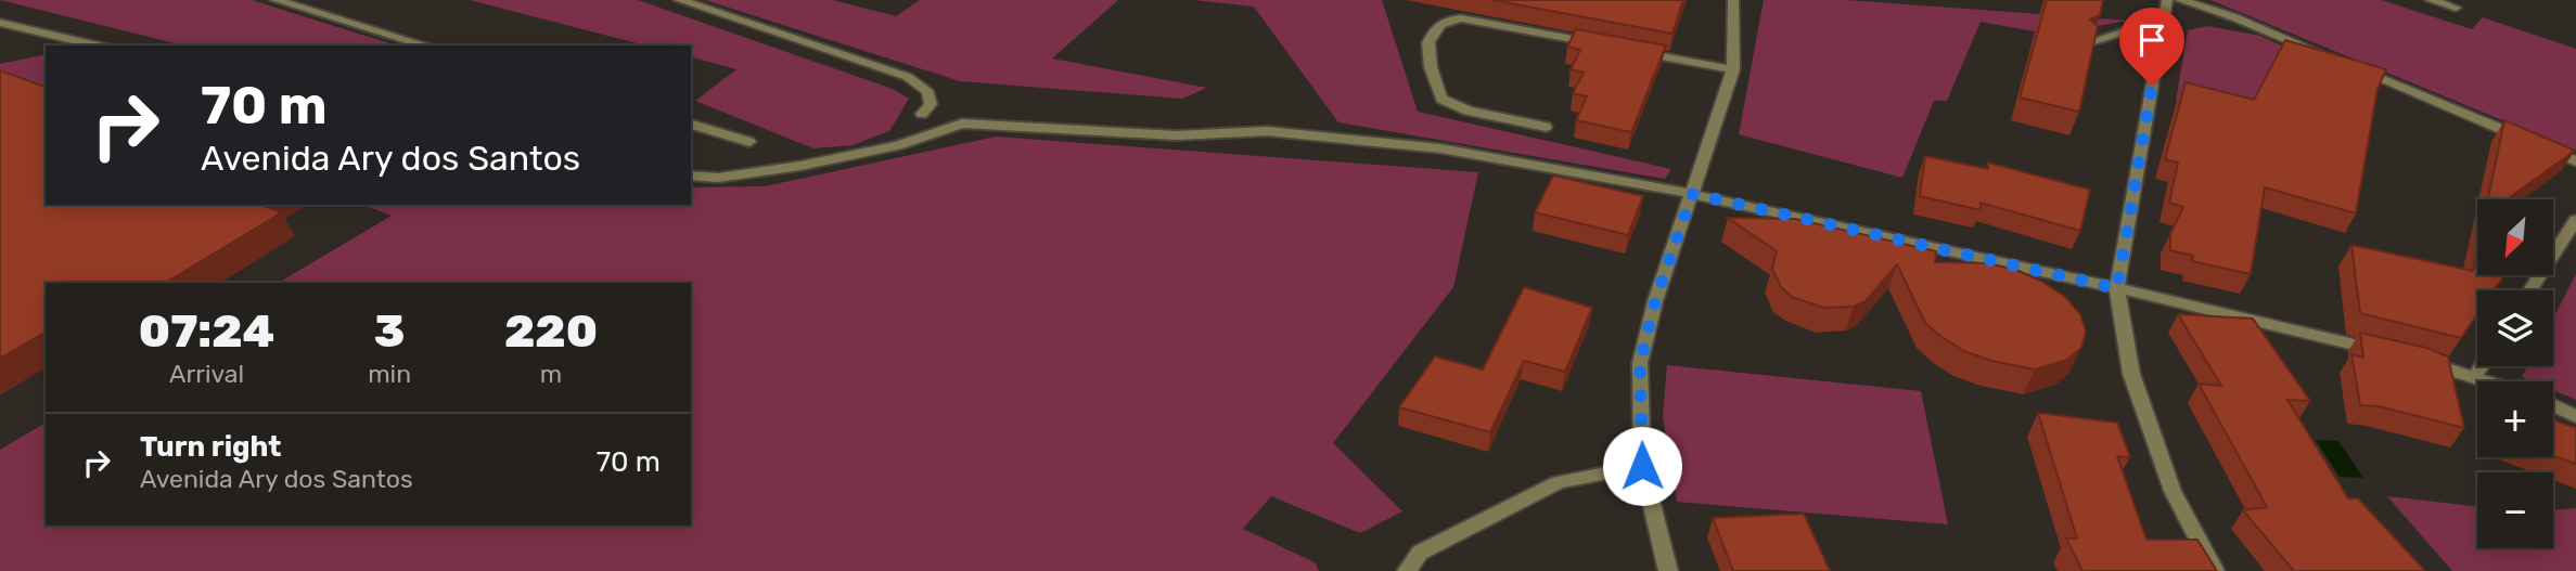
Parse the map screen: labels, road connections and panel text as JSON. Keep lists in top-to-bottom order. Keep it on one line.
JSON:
{"north":"bottom left","page":{"turn":["70 m","Avenida Ary dos Santos"],"map_buttons":["+","−"],"eta":["07:24","Arrival","3","min","220","m"],"list":[{"name":"Turn right","note":"Avenida Ary dos Santos","value":"70 m"}]}}
